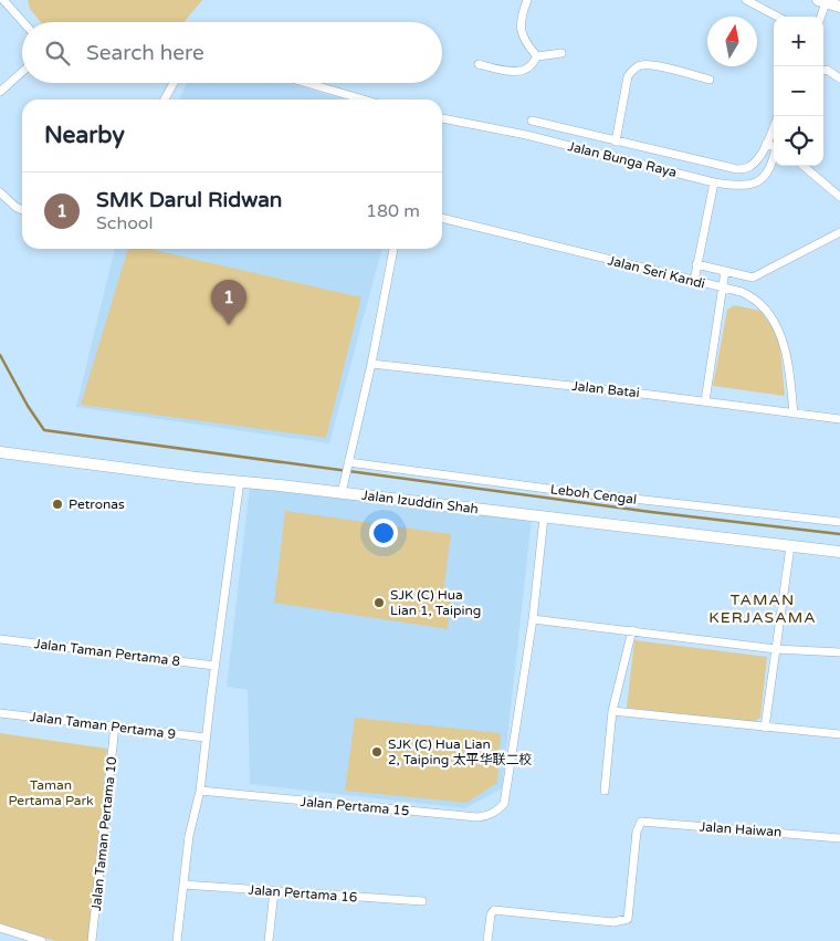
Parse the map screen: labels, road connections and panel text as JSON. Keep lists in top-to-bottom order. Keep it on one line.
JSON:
{"streets":{"main road":["Jalan Izuddin Shah"],"street":["Jalan Bunga Raya","Jalan Seri Kandi","Jalan Batai","Leboh Cengal","Jalan Taman Pertama 8","Jalan Taman Pertama 9","Jalan Pertama 15","Jalan Haiwan","Jalan Taman Pertama 10","Jalan Pertama 16"]},"crossings":[["Jalan Seri Kandi","Jalan Batai"],["Jalan Taman Pertama 9","Jalan Taman Pertama 10"]],"districts":["TAMAN KERJASAMA"],"parks":["Taman Pertama Park"],"places":["Petronas","SJK (C) Hua Lian 1, Taiping","SJK (C) Hua Lian 2, Taiping 太平华联二校"],"north":"top","page":{"map_buttons":["+","−"],"search":"Search here","heading":"Nearby","list":[{"mark":"1","name":"SMK Darul Ridwan","note":"School","value":"180 m"}],"pins":"1"}}
